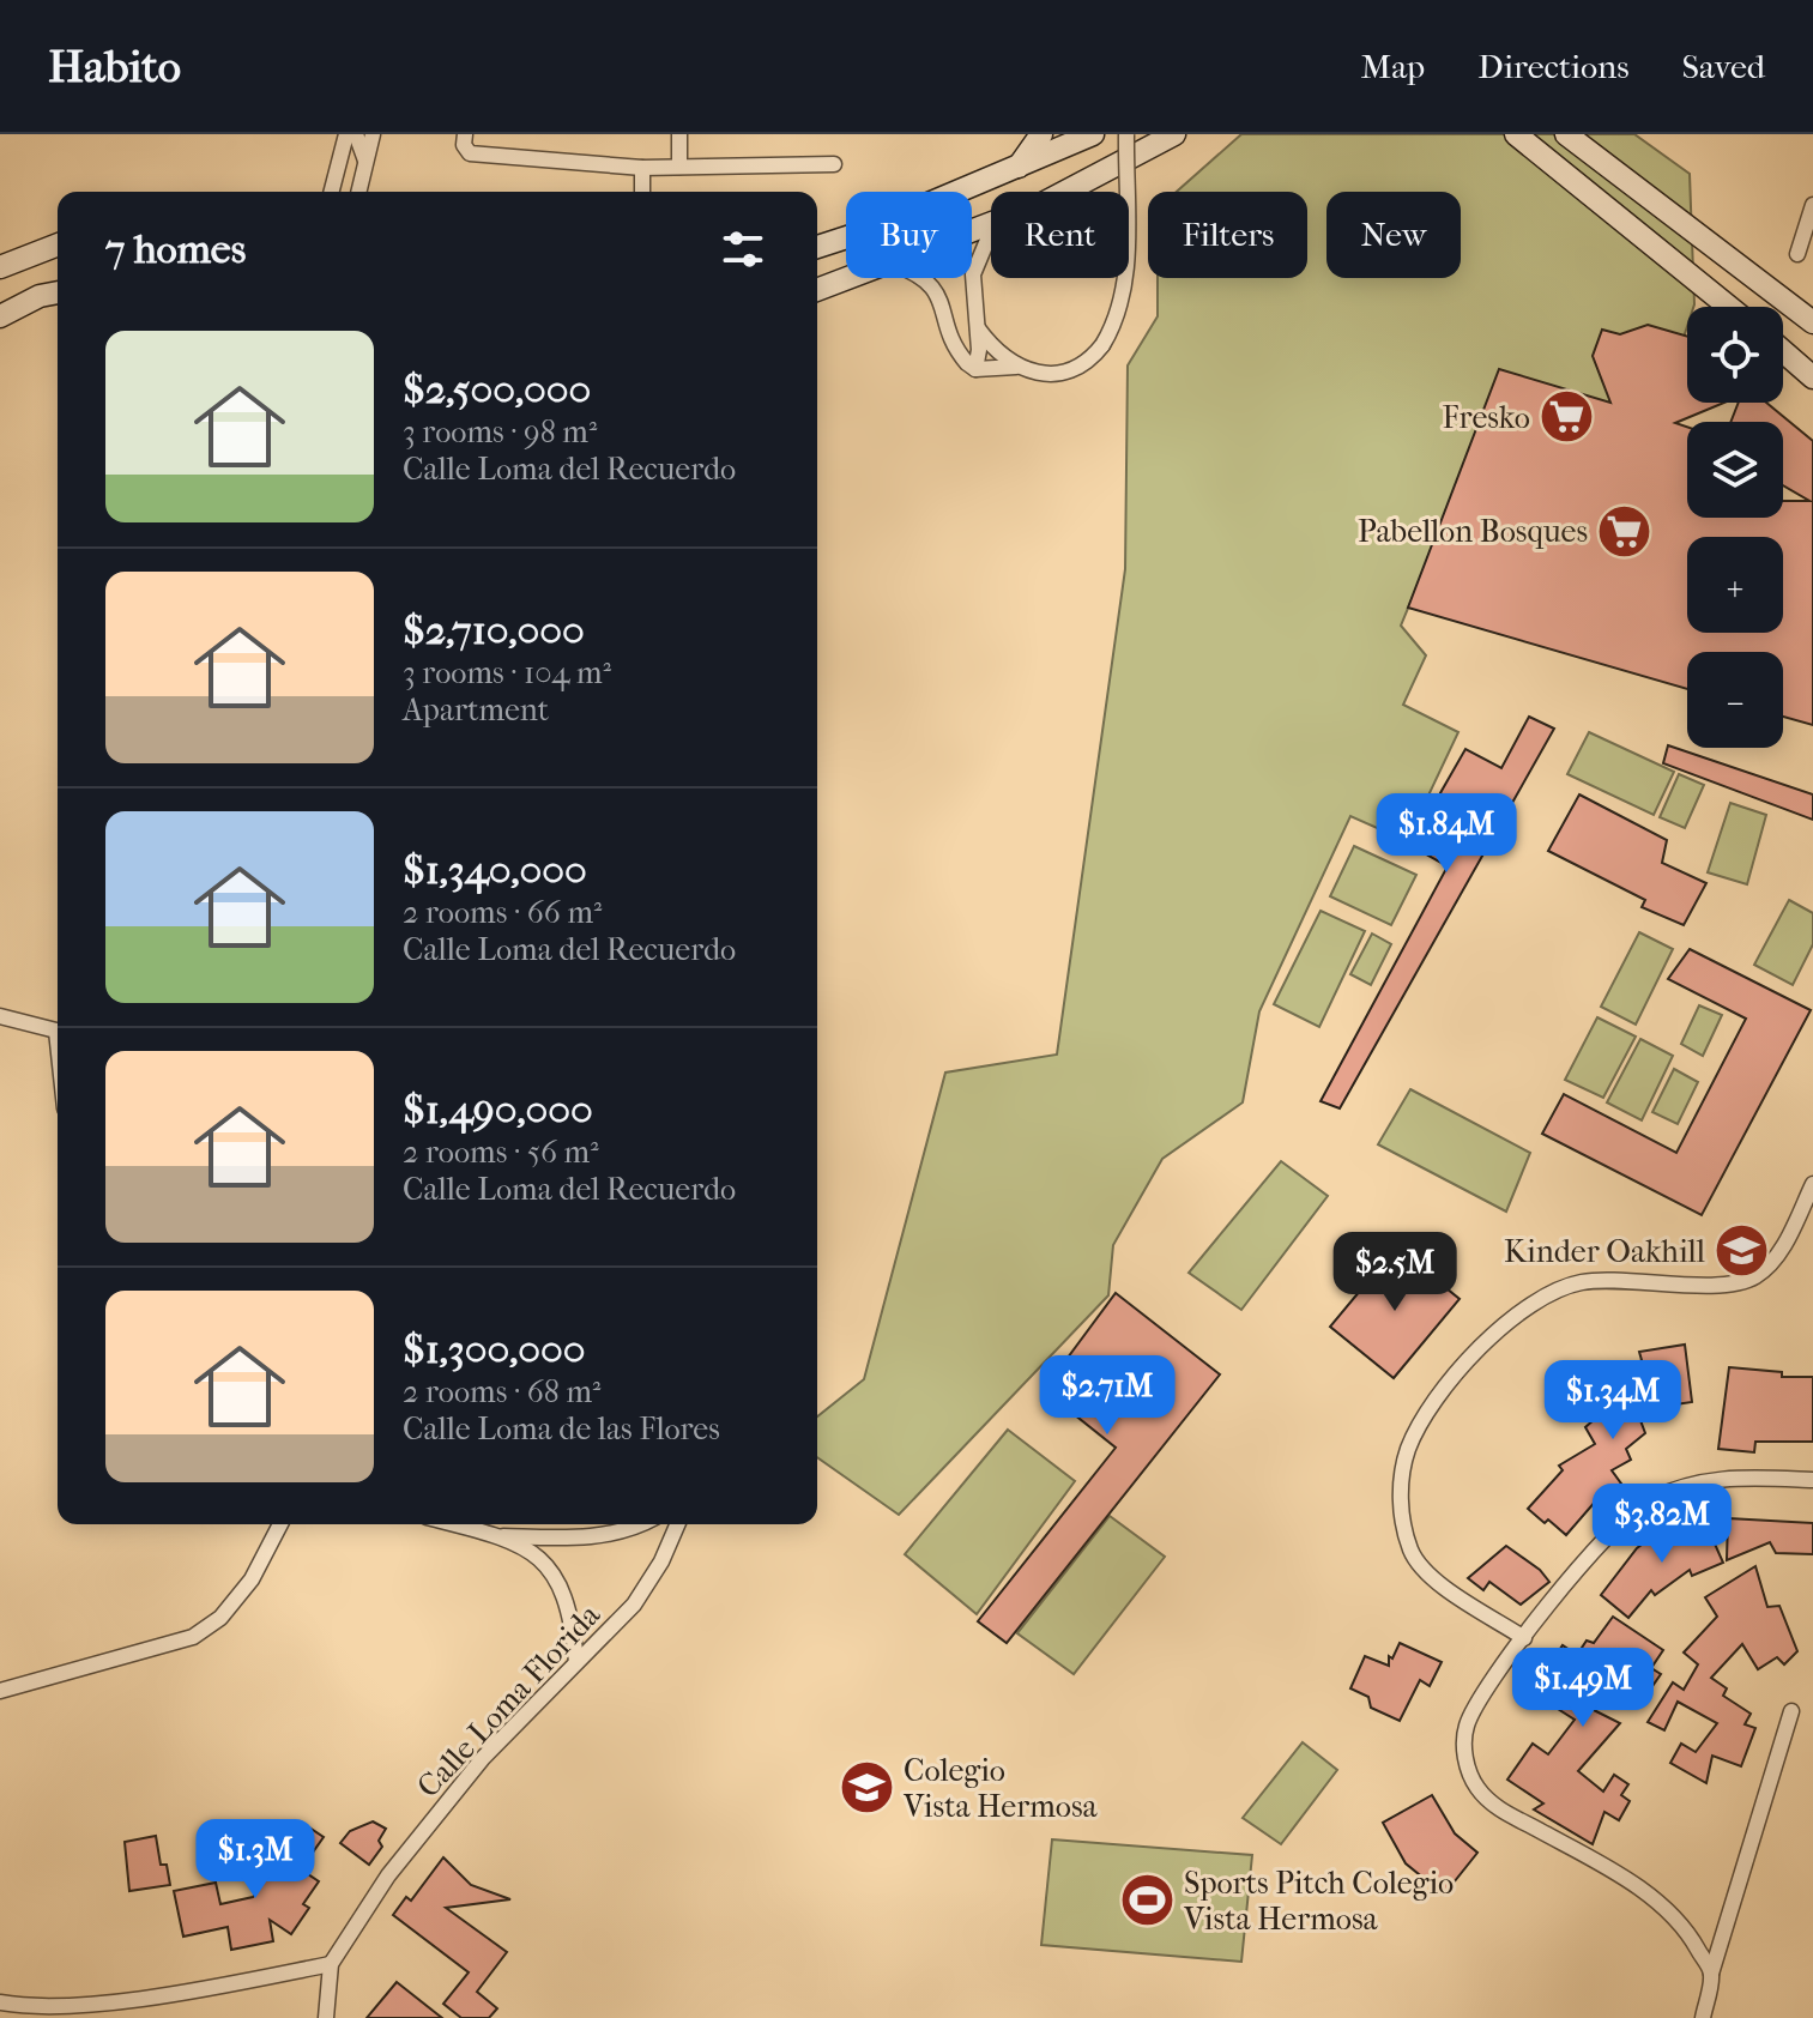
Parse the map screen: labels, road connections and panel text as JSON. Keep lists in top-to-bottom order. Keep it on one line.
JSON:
{"streets":{"street":["Calle Loma Florida"]},"places":{"supermarket":["Fresko","Pabellon Bosques"],"school or university":["Kinder Oakhill","Colegio Vista Hermosa"],"sports":["Sports Pitch Colegio Vista Hermosa"]},"page":{"header":"Habito","nav":["Map","Directions","Saved"],"chip":["Buy","Rent","Filters","New"],"heading":"7 homes","map_buttons":["+","−"],"list":[{"name":"$2,500,000","note":"3 rooms · 98 m² · Calle Loma del Recuerdo"},{"name":"$2,710,000","note":"3 rooms · 104 m² · Apartment"},{"name":"$1,340,000","note":"2 rooms · 66 m² · Calle Loma del Recuerdo"},{"name":"$1,490,000","note":"2 rooms · 56 m² · Calle Loma del Recuerdo"},{"name":"$1,300,000","note":"2 rooms · 68 m² · Calle Loma de las Flores"}],"price":["$1.84M","$2.5M","$2.71M","$1.34M","$3.82M","$1.49M","$1.3M"]}}
